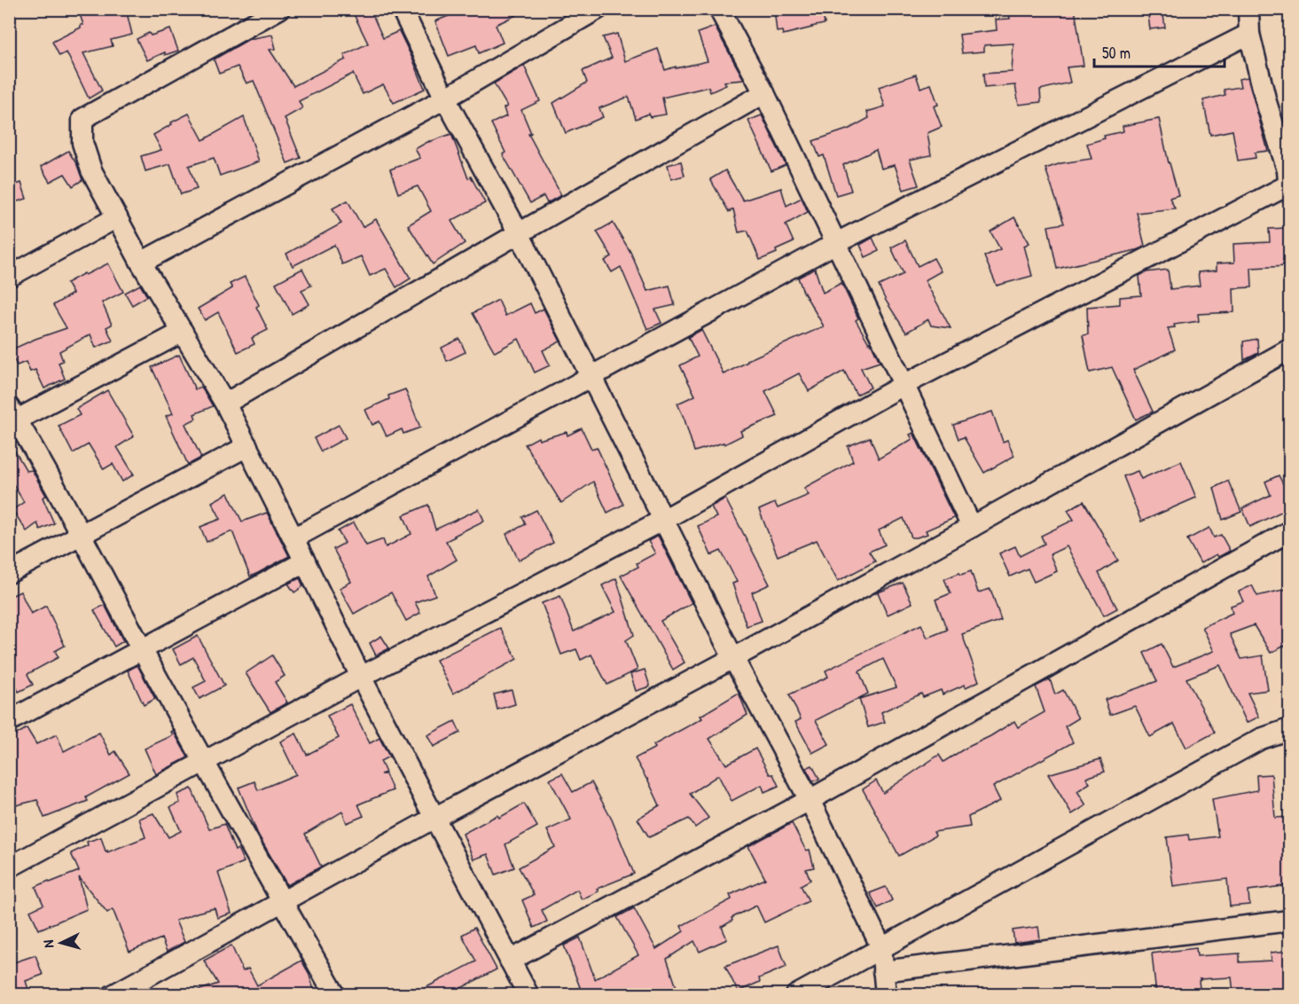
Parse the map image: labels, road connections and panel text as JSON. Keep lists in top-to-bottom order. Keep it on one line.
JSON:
{"scale_bar":"50 m","north":"left"}
